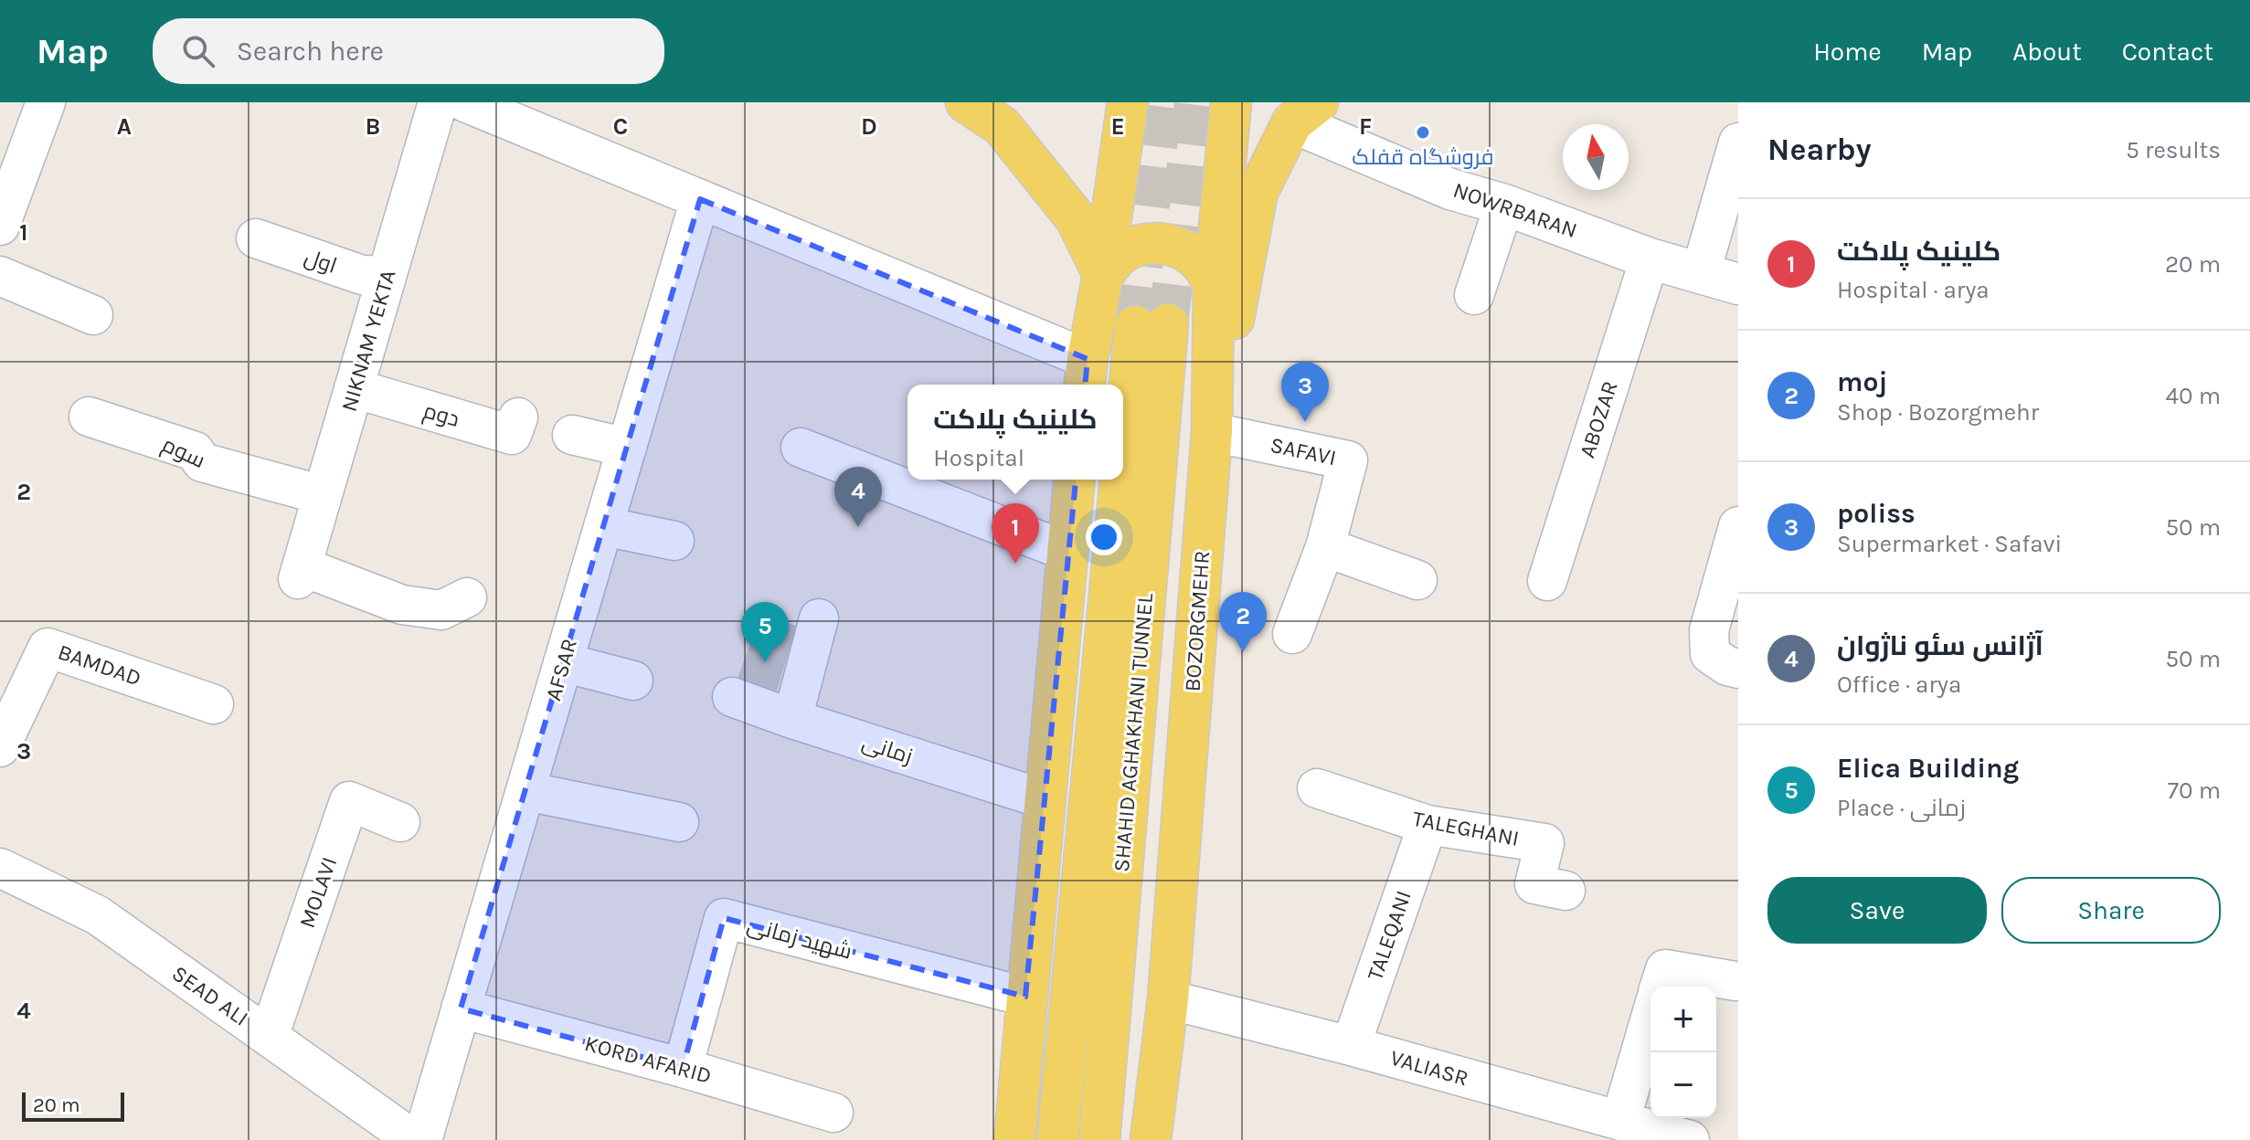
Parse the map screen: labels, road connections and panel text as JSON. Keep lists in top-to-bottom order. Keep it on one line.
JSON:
{"streets":{"main road":["BOZORGMEHR","SHAHID AGHAKHANI TUNNEL"],"street":["NOWRBARAN","اول","NIKNAM YEKTA","دوم","ABOZAR","SAFAVI","سوم","BAMDAD","AFSAR","زمانی","TALEGHANI","MOLAVI","TALEQANI","شهید زمانی","SEAD ALI","KORD AFARID","VALIASR"]},"crossings":[["NOWRBARAN","ABOZAR"],["اول","NIKNAM YEKTA"],["NIKNAM YEKTA","دوم"],["NIKNAM YEKTA","سوم"],["SAFAVI","BOZORGMEHR"],["BOZORGMEHR","VALIASR"],["AFSAR","SEAD ALI"],["AFSAR","KORD AFARID"],["TALEGHANI","TALEQANI"],["MOLAVI","SEAD ALI"],["TALEQANI","VALIASR"],["شهید زمانی","KORD AFARID"]],"places":["فروشگاه قفلک"],"scale_bar":"20 m","north":"top","page":{"header":"Map","search":"Search here","nav":["Home","Map","About","Contact"],"heading":["Nearby","5 results"],"list":[{"mark":"1","name":"کلینیک پلاکت","note":"Hospital · arya","value":"20 m"},{"mark":"2","name":"moj","note":"Shop · Bozorgmehr","value":"40 m"},{"mark":"3","name":"poliss","note":"Supermarket · Safavi","value":"50 m"},{"mark":"4","name":"آژانس سئو ناژوان","note":"Office · arya","value":"50 m"},{"mark":"5","name":"Elica Building","note":"Place · زمانی","value":"70 m"}],"pins":["3","4","1","2","5"],"popup":["کلینیک پلاکت","Hospital"],"buttons":["Save","Share"],"map_buttons":["+","−"],"scale":"20 m"},"grid":{"columns":["A","B","C","D","E","F"],"rows":["1","2","3","4"]}}
